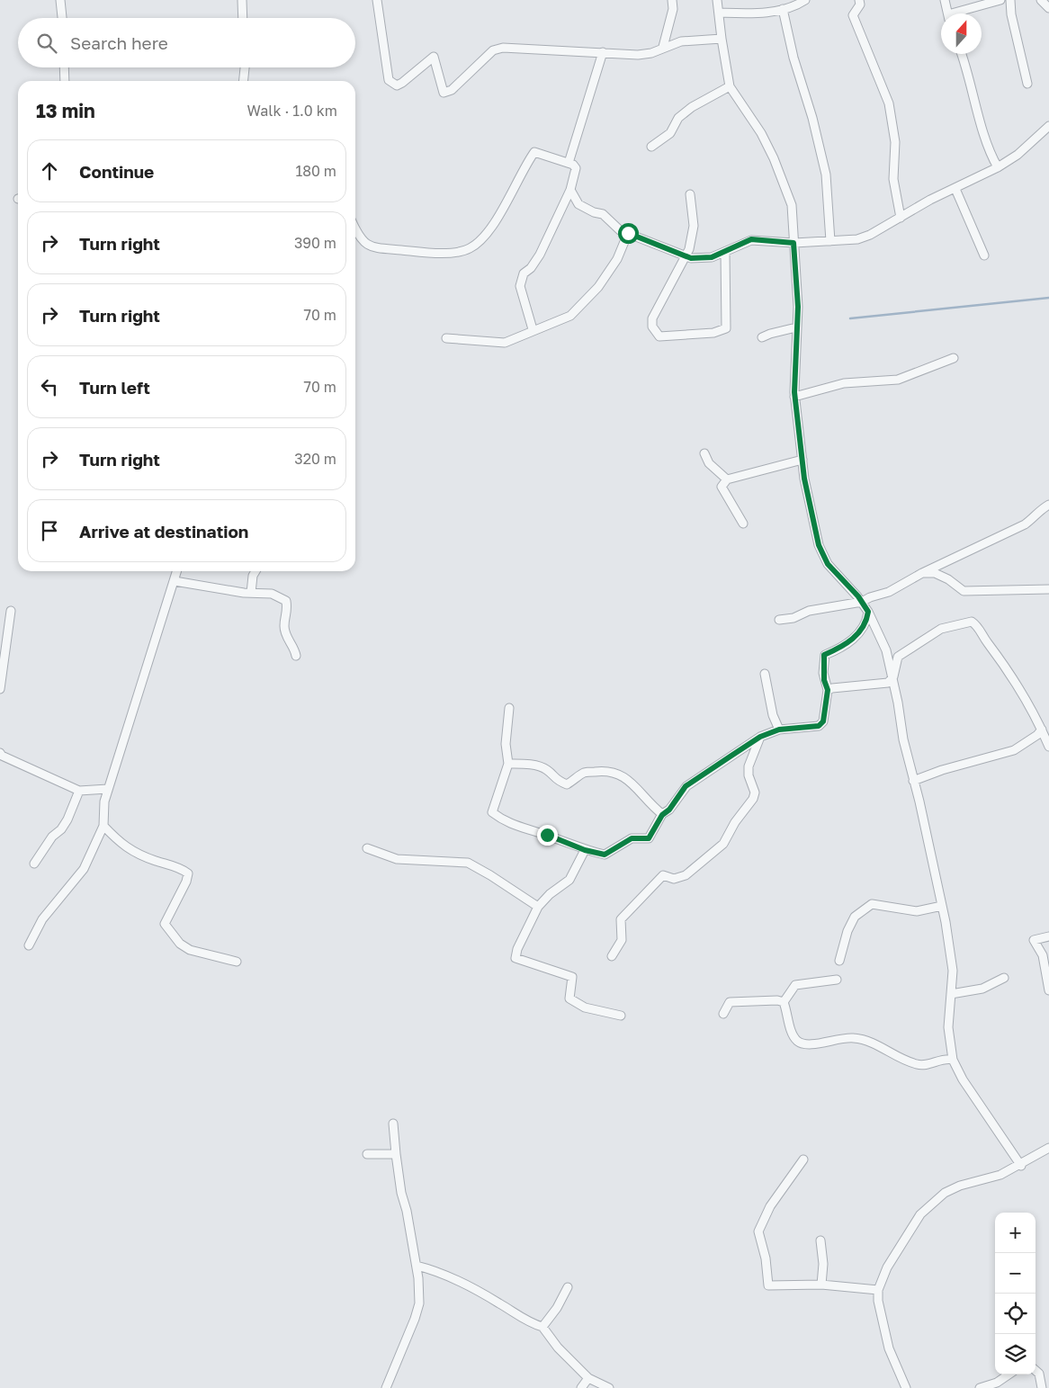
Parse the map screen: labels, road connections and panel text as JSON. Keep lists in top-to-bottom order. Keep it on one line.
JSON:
{"north":"top","page":{"search":"Search here","heading":["13 min","Walk · 1.0 km"],"list":[["Continue","180 m"],["Turn right","390 m"],["Turn right","70 m"],["Turn left","70 m"],["Turn right","320 m"],"Arrive at destination"],"map_buttons":["+","−"]}}
